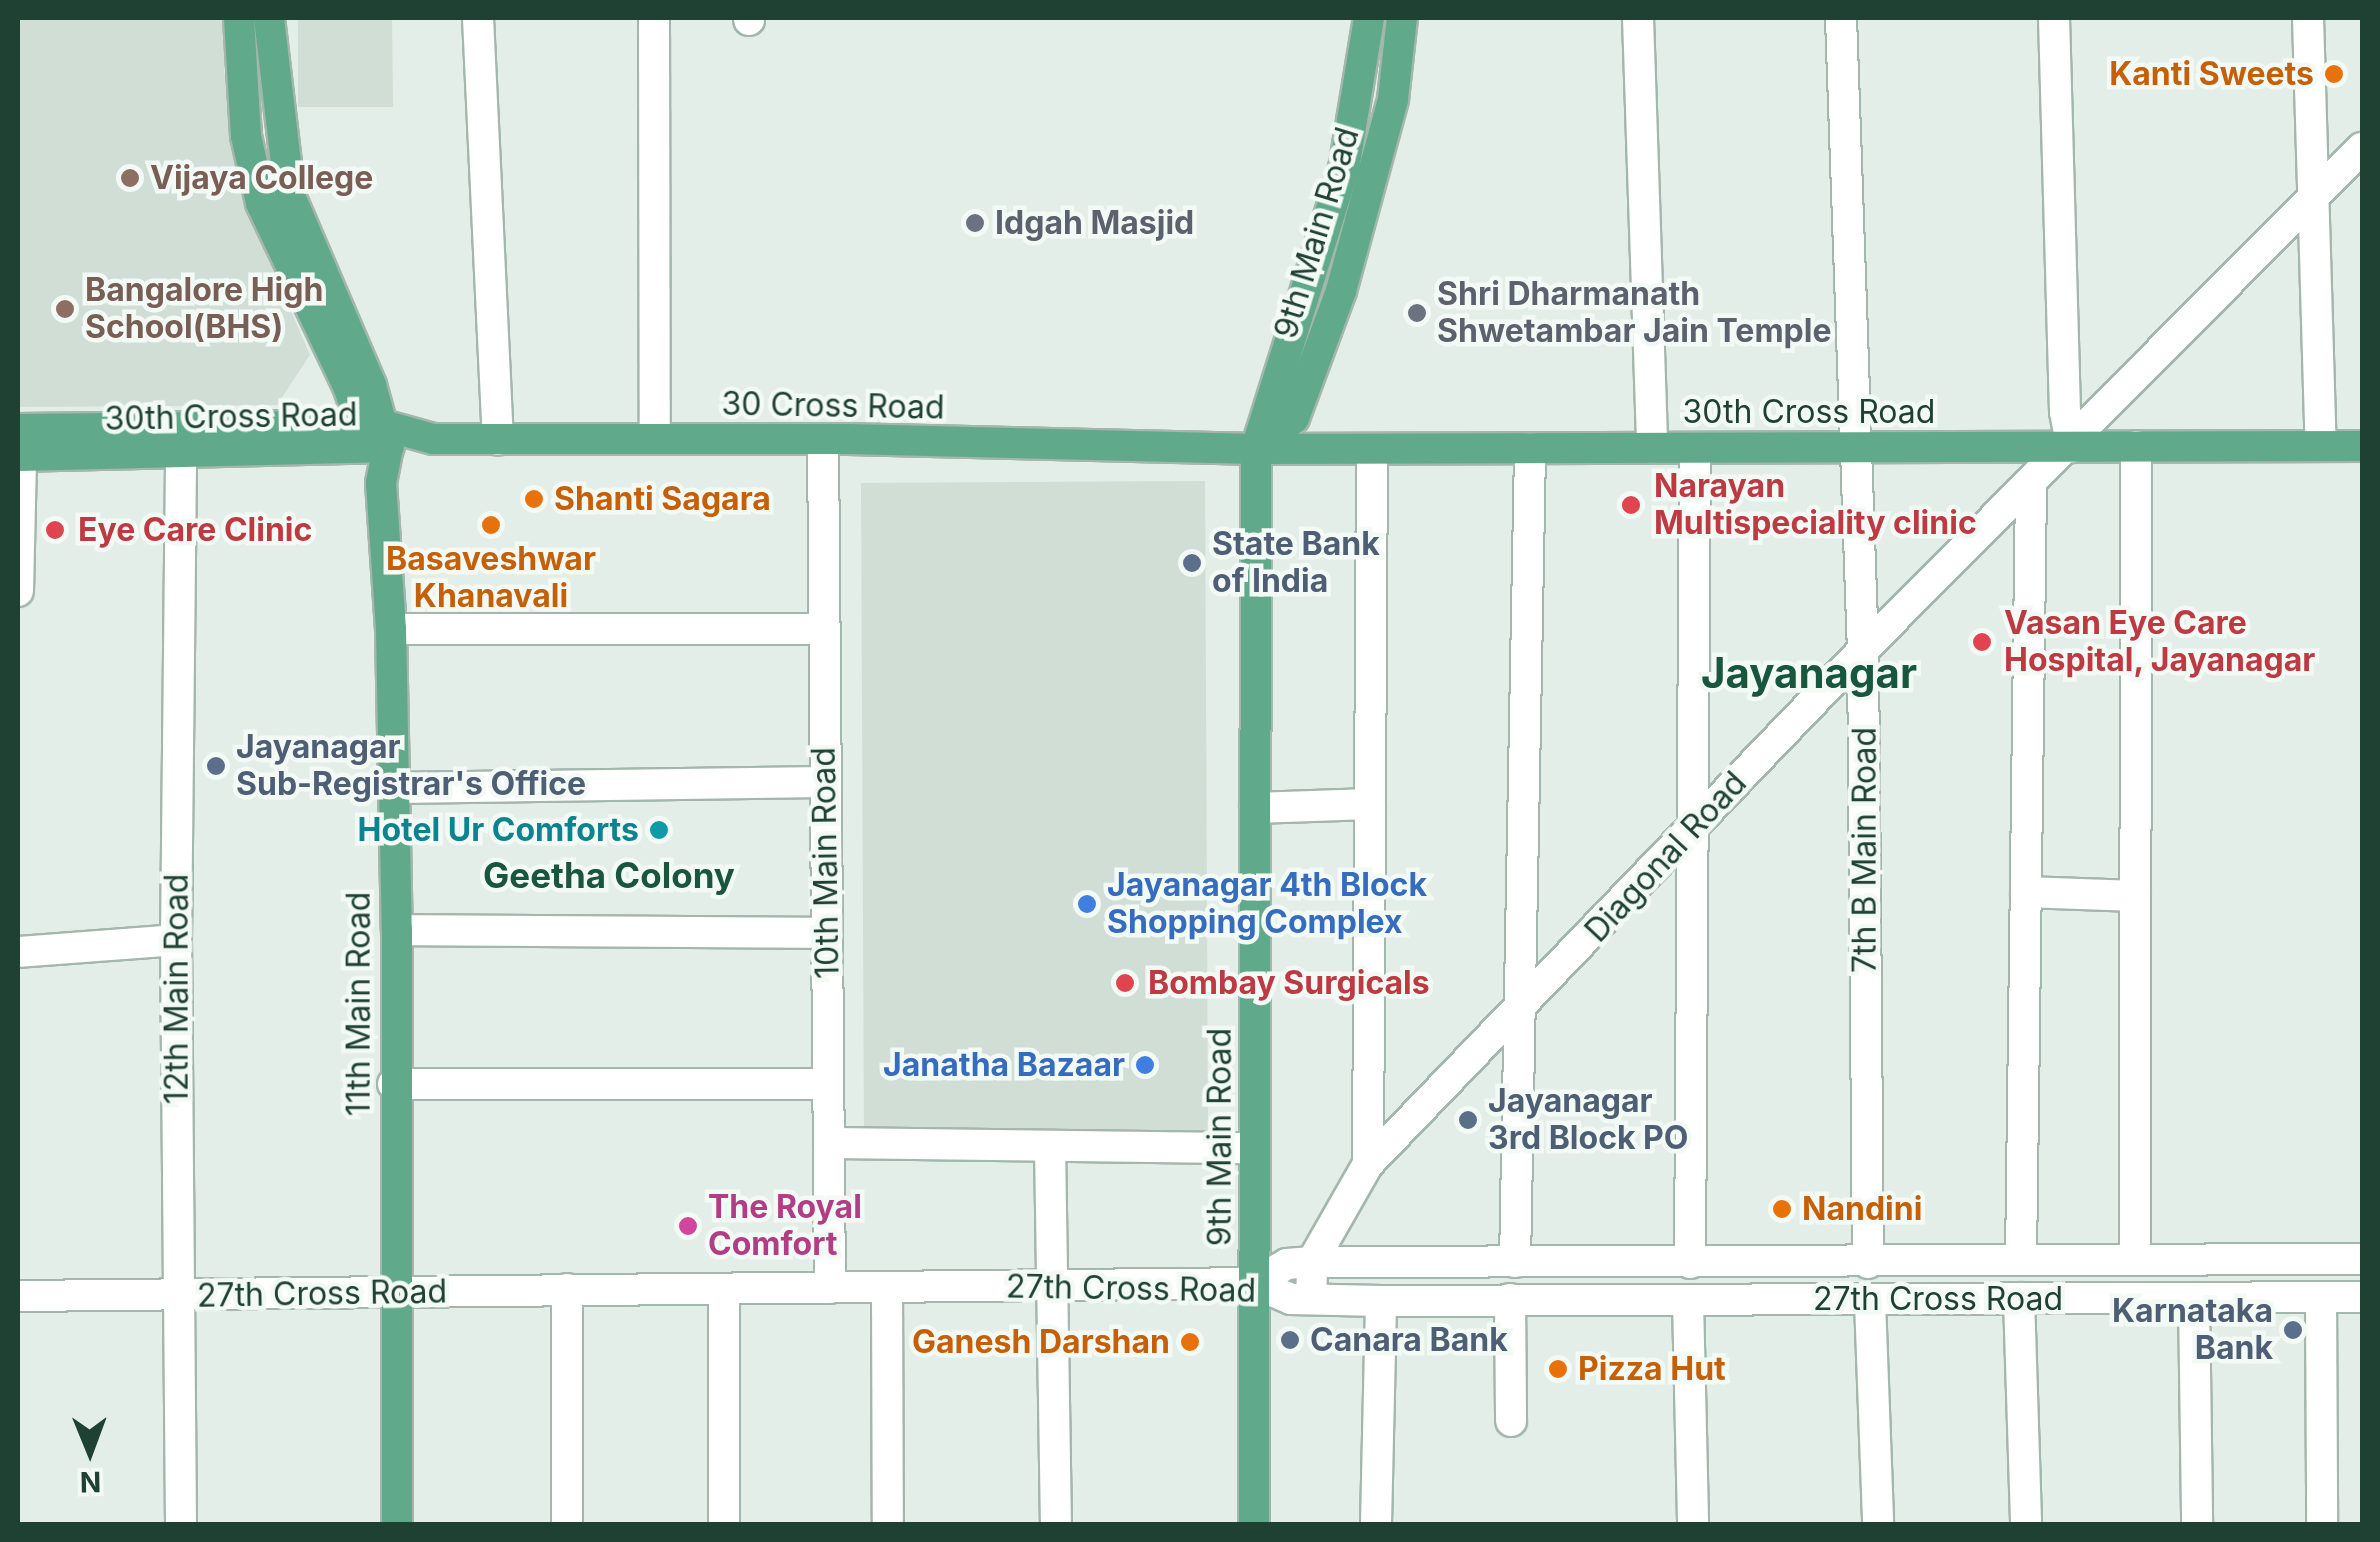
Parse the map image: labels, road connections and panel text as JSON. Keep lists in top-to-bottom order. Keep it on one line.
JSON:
{"streets":{"main road":["9th Main Road","30 Cross Road","30th Cross Road","11th Main Road"],"street":["7th B Main Road","Diagonal Road","10th Main Road","12th Main Road","27th Cross Road"]},"crossings":[["9th Main Road","30 Cross Road"],["9th Main Road","30th Cross Road"],["9th Main Road","27th Cross Road"],["30 Cross Road","30th Cross Road"],["30 Cross Road","10th Main Road"],["30 Cross Road","11th Main Road"],["30th Cross Road","7th B Main Road"],["30th Cross Road","Diagonal Road"],["30th Cross Road","12th Main Road"],["30th Cross Road","11th Main Road"],["7th B Main Road","Diagonal Road"],["7th B Main Road","27th Cross Road"],["Diagonal Road","27th Cross Road"],["10th Main Road","27th Cross Road"],["12th Main Road","27th Cross Road"],["11th Main Road","27th Cross Road"]],"districts":["Jayanagar","Geetha Colony"],"places":["Kanti Sweets","Vijaya College","Idgah Masjid","Bangalore High School(BHS)","Shri Dharmanath Shwetambar Jain Temple","Shanti Sagara","Narayan Multispeciality clinic","Basaveshwar Khanavali","Eye Care Clinic","State Bank of India","Vasan Eye Care Hospital, Jayanagar","Jayanagar Sub-Registrar's Office","Hotel Ur Comforts","Jayanagar 4th Block Shopping Complex","Bombay Surgicals","Janatha Bazaar","Jayanagar 3rd Block PO","Nandini","The Royal Comfort","Karnataka Bank","Canara Bank","Ganesh Darshan","Pizza Hut"],"north":"bottom"}
